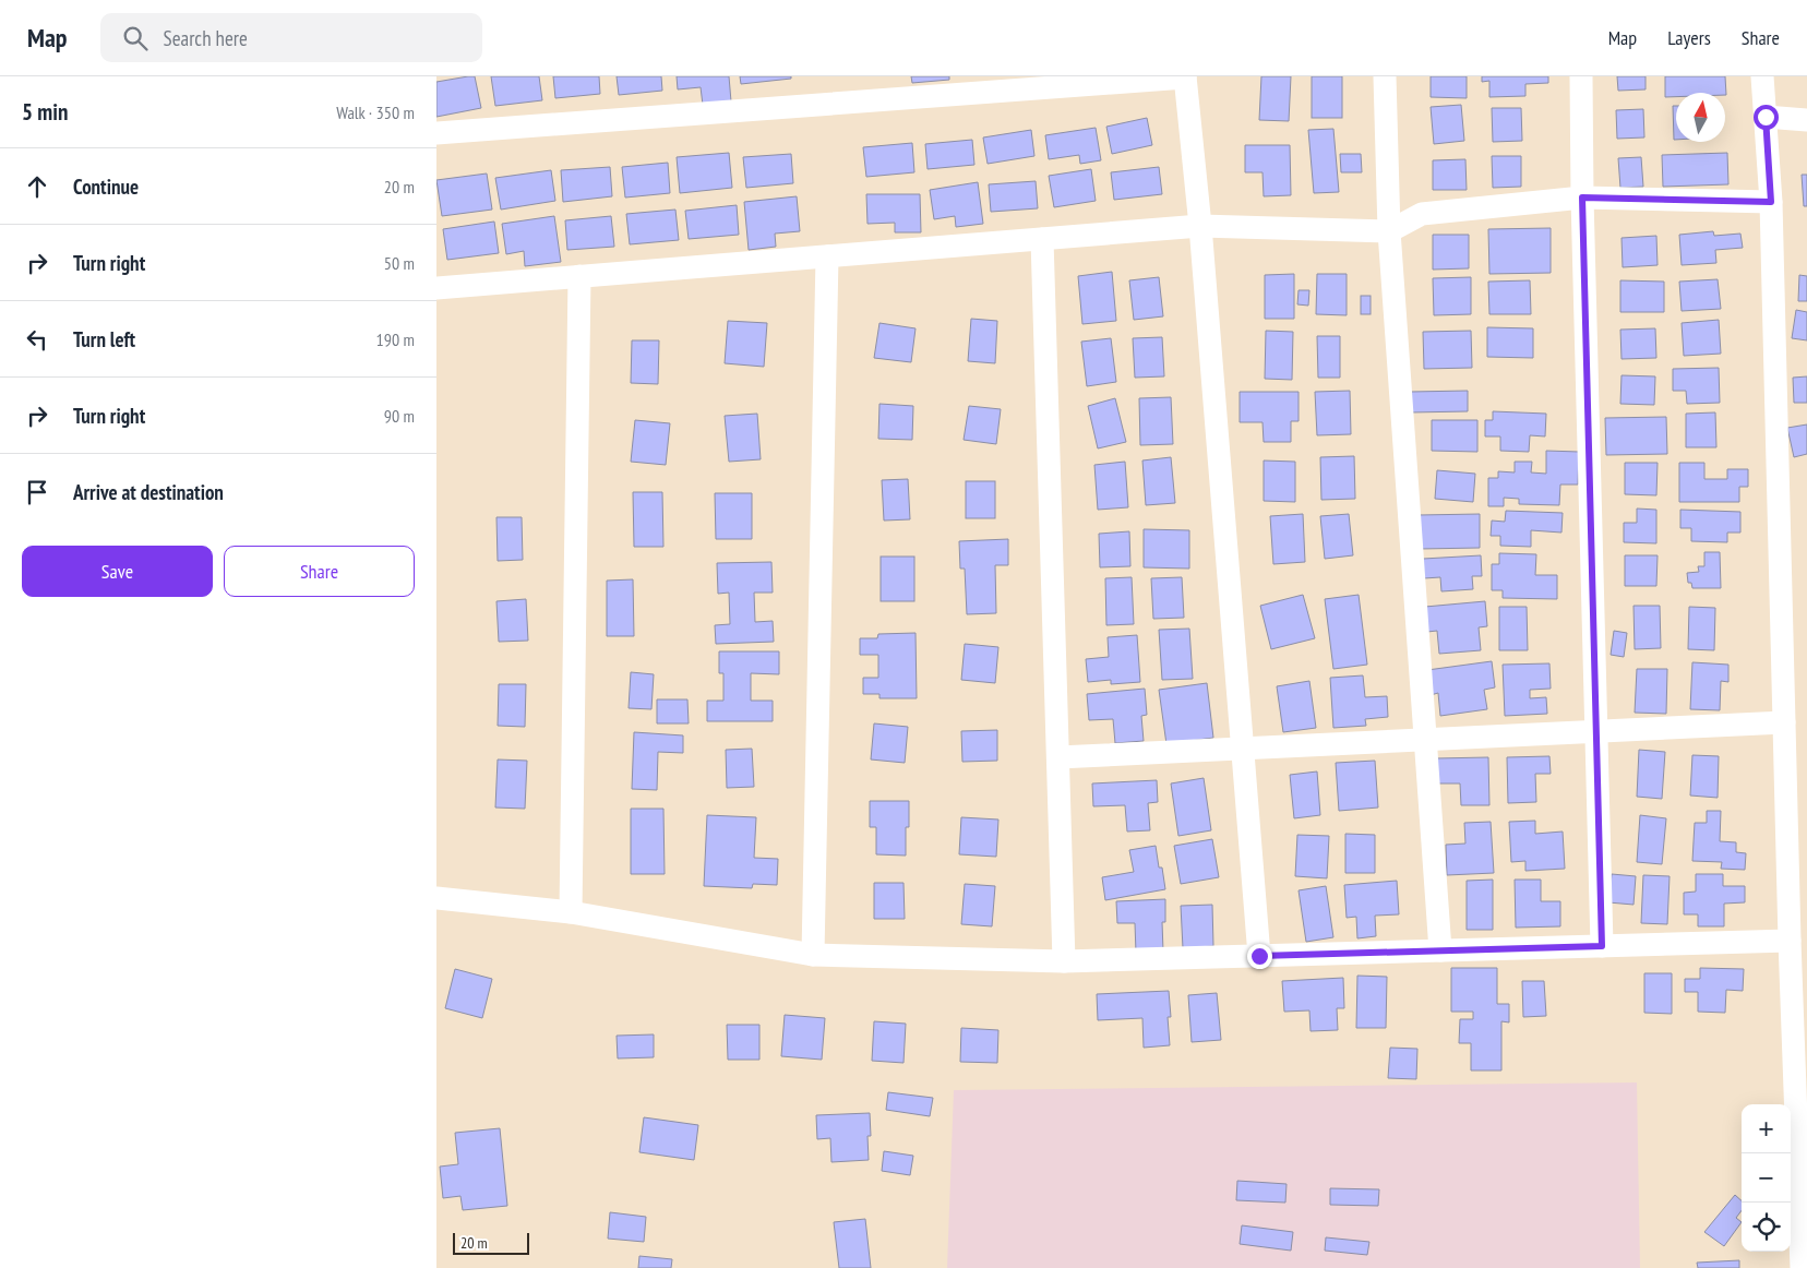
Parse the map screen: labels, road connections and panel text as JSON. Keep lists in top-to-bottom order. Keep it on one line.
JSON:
{"scale_bar":"20 m","north":"top","page":{"header":"Map","search":"Search here","nav":["Map","Layers","Share"],"heading":["5 min","Walk · 350 m"],"list":[["Continue","20 m"],["Turn right","50 m"],["Turn left","190 m"],["Turn right","90 m"],"Arrive at destination"],"buttons":["Save","Share"],"map_buttons":["+","−"],"scale":"20 m"}}
